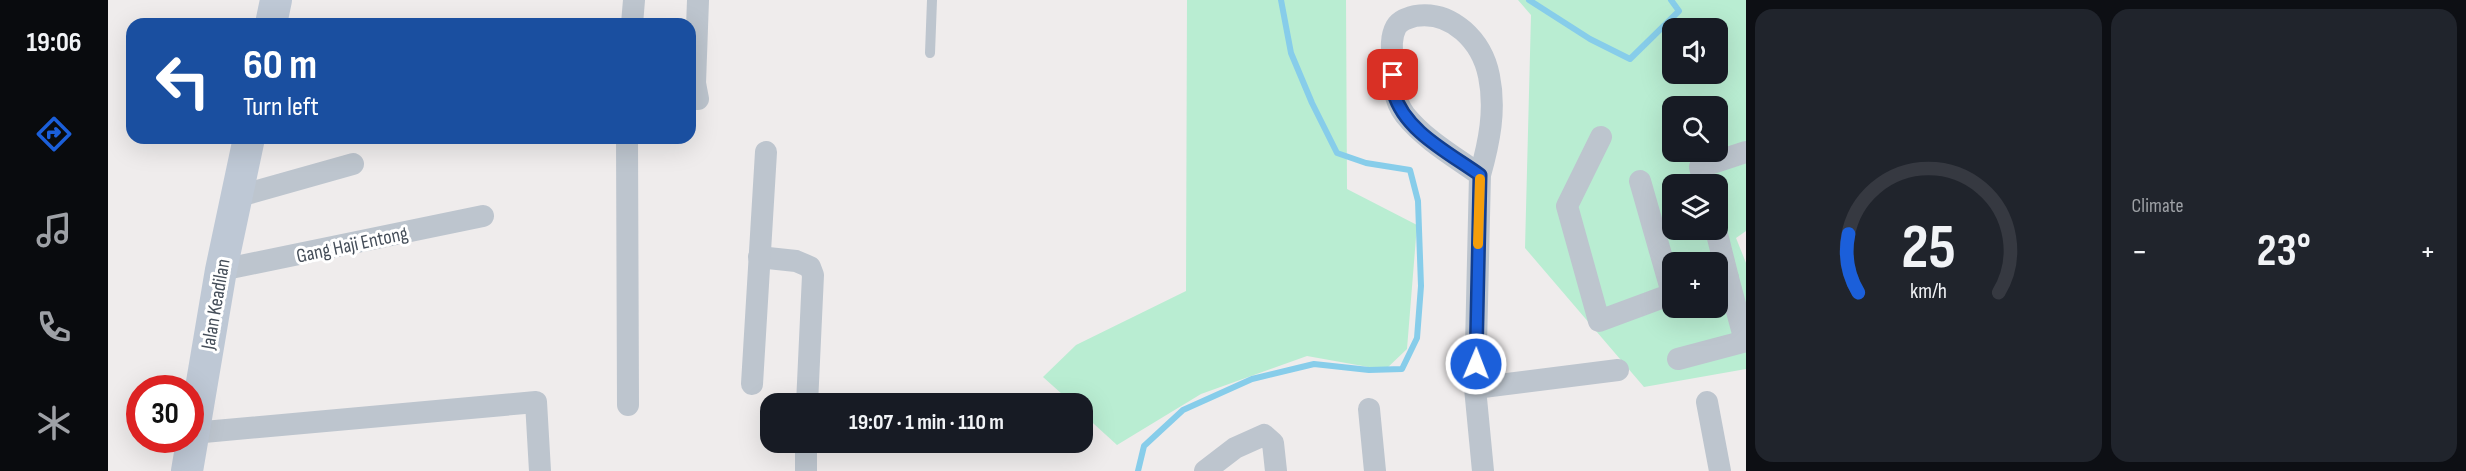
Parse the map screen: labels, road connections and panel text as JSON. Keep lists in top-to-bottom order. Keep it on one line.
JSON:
{"streets":{"main road":["Jalan Keadilan"],"street":["Gang Haji Entong"]},"crossings":[["Gang Haji Entong","Jalan Keadilan"]],"page":{"tabs":"19:06","tile":"Climate","map_buttons":"+","turn":["60 m","Turn left"],"heat":["−","23°","+"],"limit":"30","trip":"19:07 · 1 min · 110 m","gauge":["25","km/h"]}}
